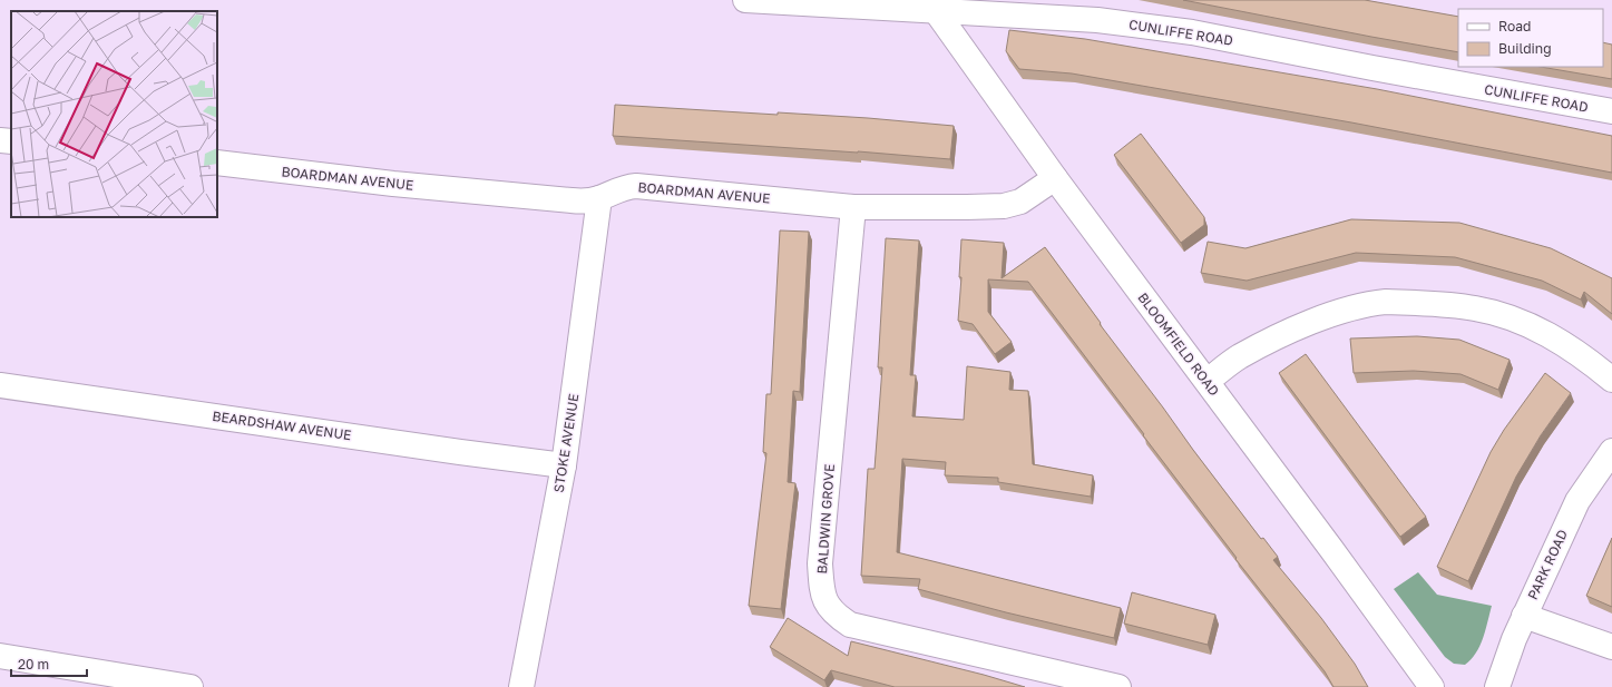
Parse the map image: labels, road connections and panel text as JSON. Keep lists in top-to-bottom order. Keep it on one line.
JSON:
{"streets":{"street":["CUNLIFFE ROAD","BOARDMAN AVENUE","BLOOMFIELD ROAD","BEARDSHAW AVENUE","STOKE AVENUE","BALDWIN GROVE","PARK ROAD"]},"crossings":[["CUNLIFFE ROAD","BLOOMFIELD ROAD"],["BOARDMAN AVENUE","BLOOMFIELD ROAD"],["BOARDMAN AVENUE","STOKE AVENUE"],["BOARDMAN AVENUE","BALDWIN GROVE"],["BEARDSHAW AVENUE","STOKE AVENUE"]],"legend":["Road","Building"],"scale_bar":"20 m"}
